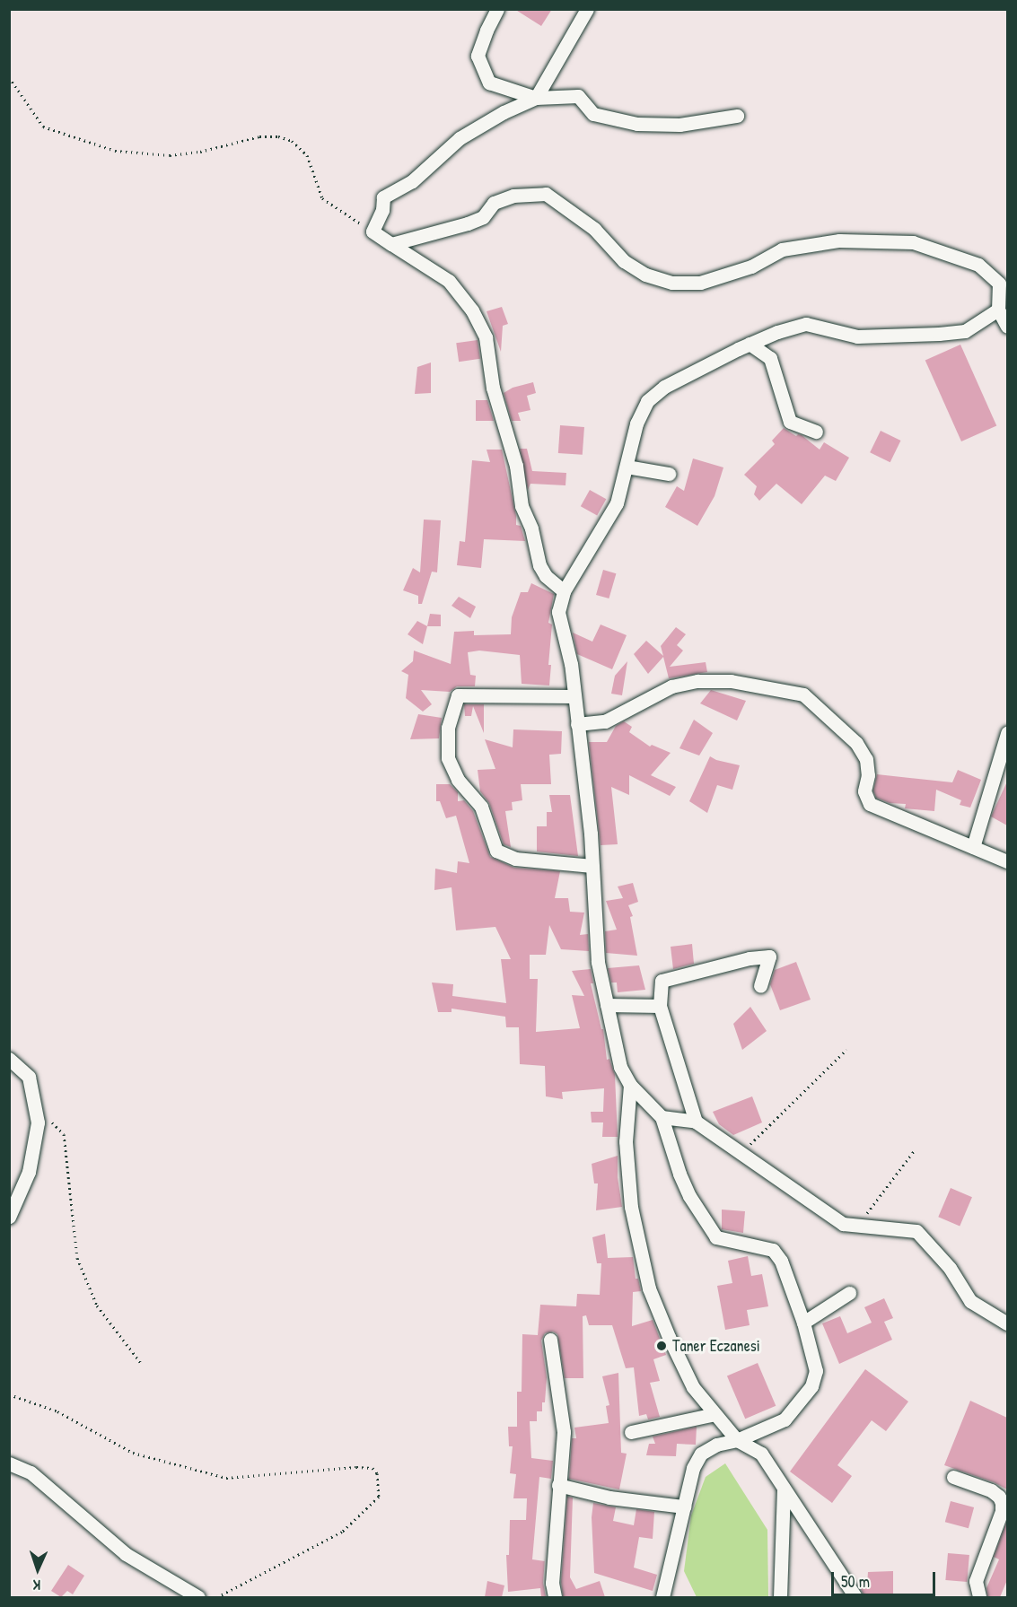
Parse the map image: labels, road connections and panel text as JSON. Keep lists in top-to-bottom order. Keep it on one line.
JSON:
{"places":["Taner Eczanesi"],"scale_bar":"50 m","north":"bottom"}
